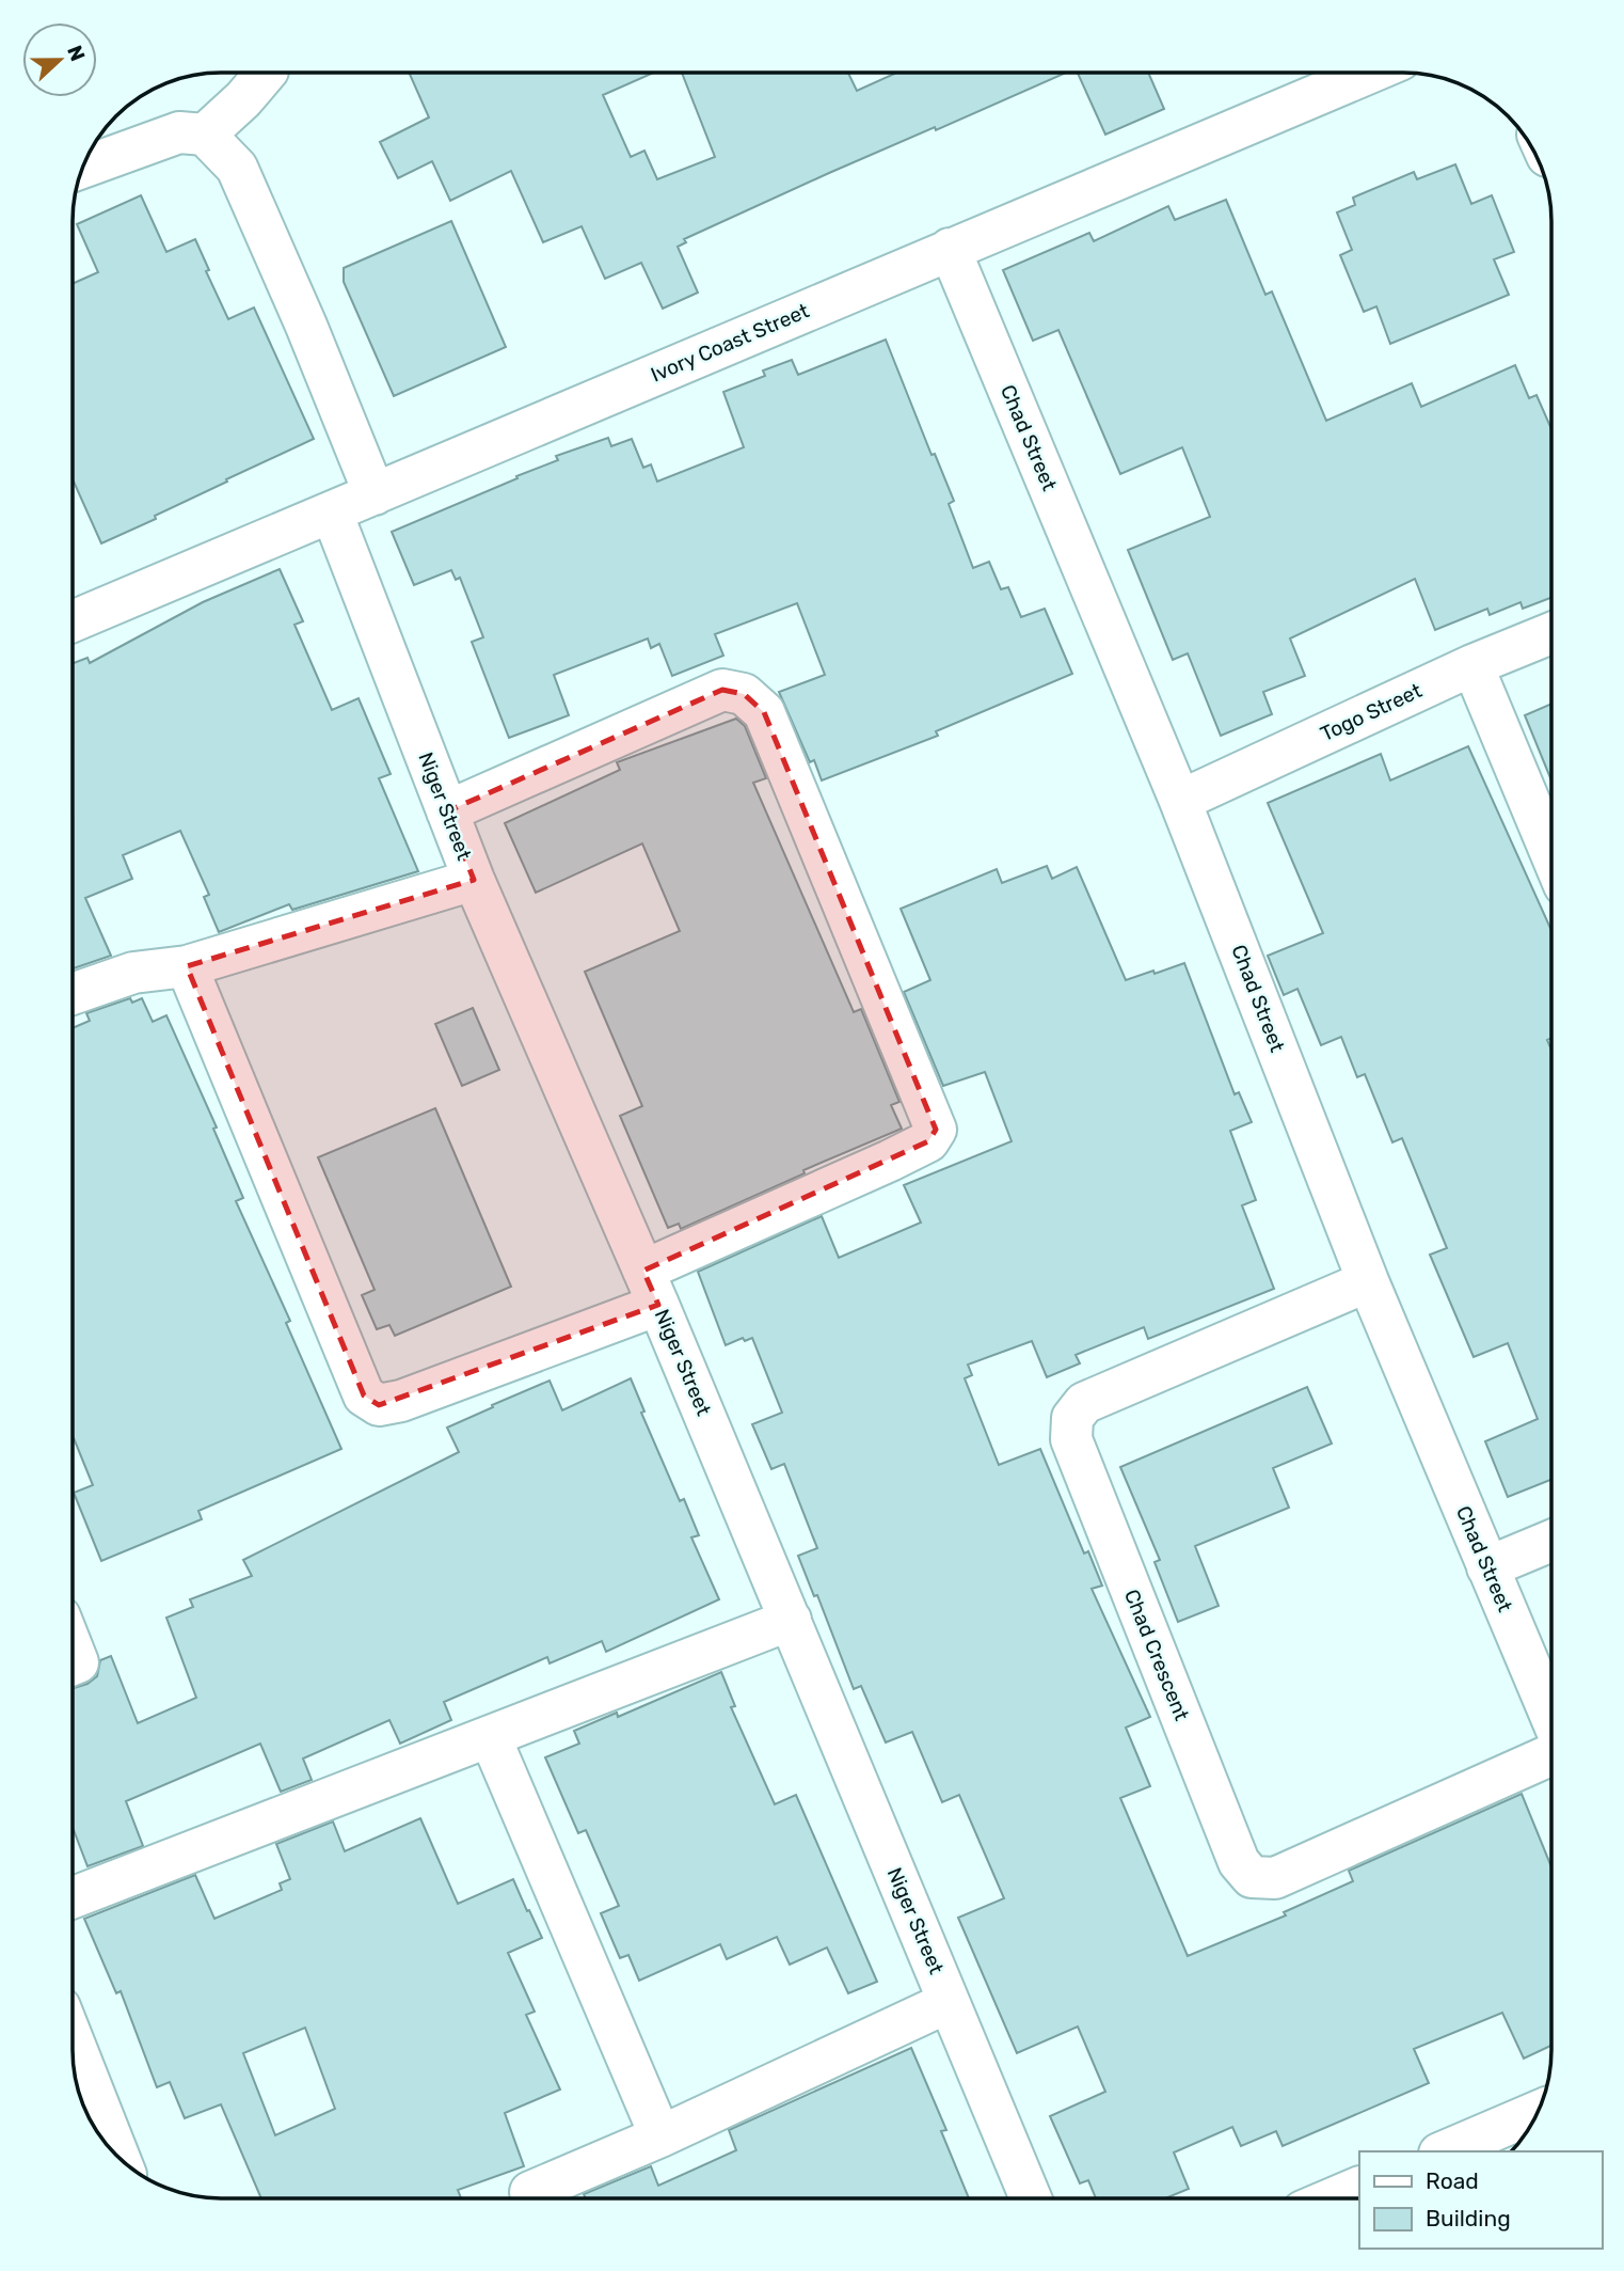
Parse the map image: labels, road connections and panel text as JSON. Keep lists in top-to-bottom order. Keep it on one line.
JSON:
{"streets":{"street":["Ivory Coast Street","Chad Street","Togo Street","Niger Street","Chad Crescent"]},"crossings":[["Ivory Coast Street","Chad Street"],["Ivory Coast Street","Niger Street"],["Chad Street","Togo Street"],["Chad Street","Chad Crescent"]],"legend":["Road","Building"],"north":"right"}
